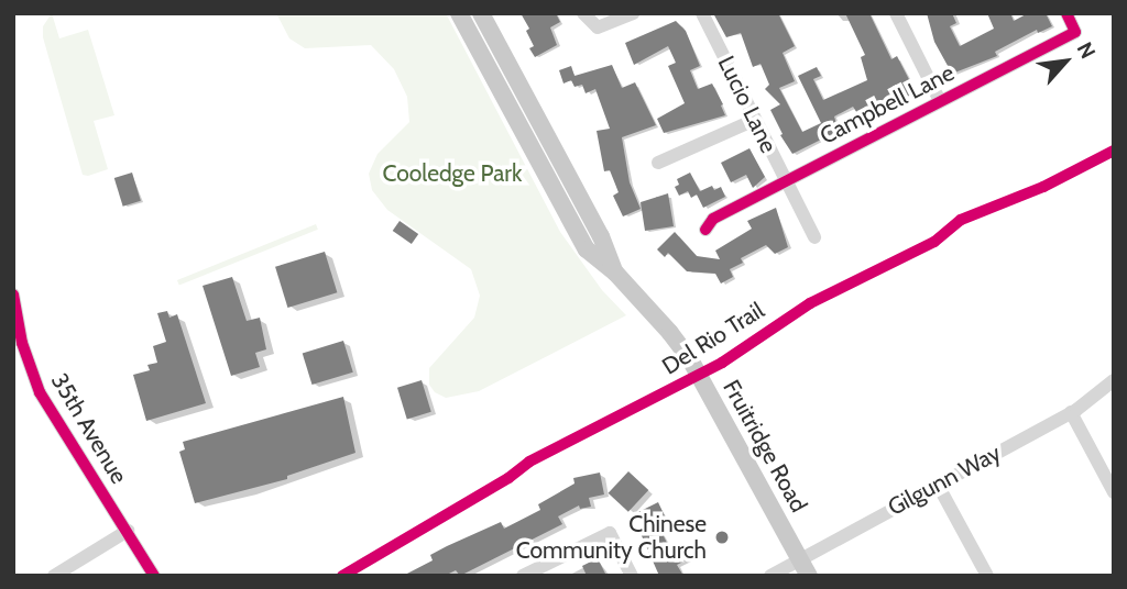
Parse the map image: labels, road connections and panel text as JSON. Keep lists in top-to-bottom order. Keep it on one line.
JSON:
{"streets":{"main road":["Fruitridge Road"],"street":["Lucio Lane","Campbell Lane","35th Avenue","Gilgunn Way"],"cycle path":["Del Rio Trail"]},"crossings":[["Lucio Lane","Campbell Lane"],["Fruitridge Road","Gilgunn Way"]],"parks":["Cooledge Park"],"places":["Chinese Community Church"],"north":"top right"}
